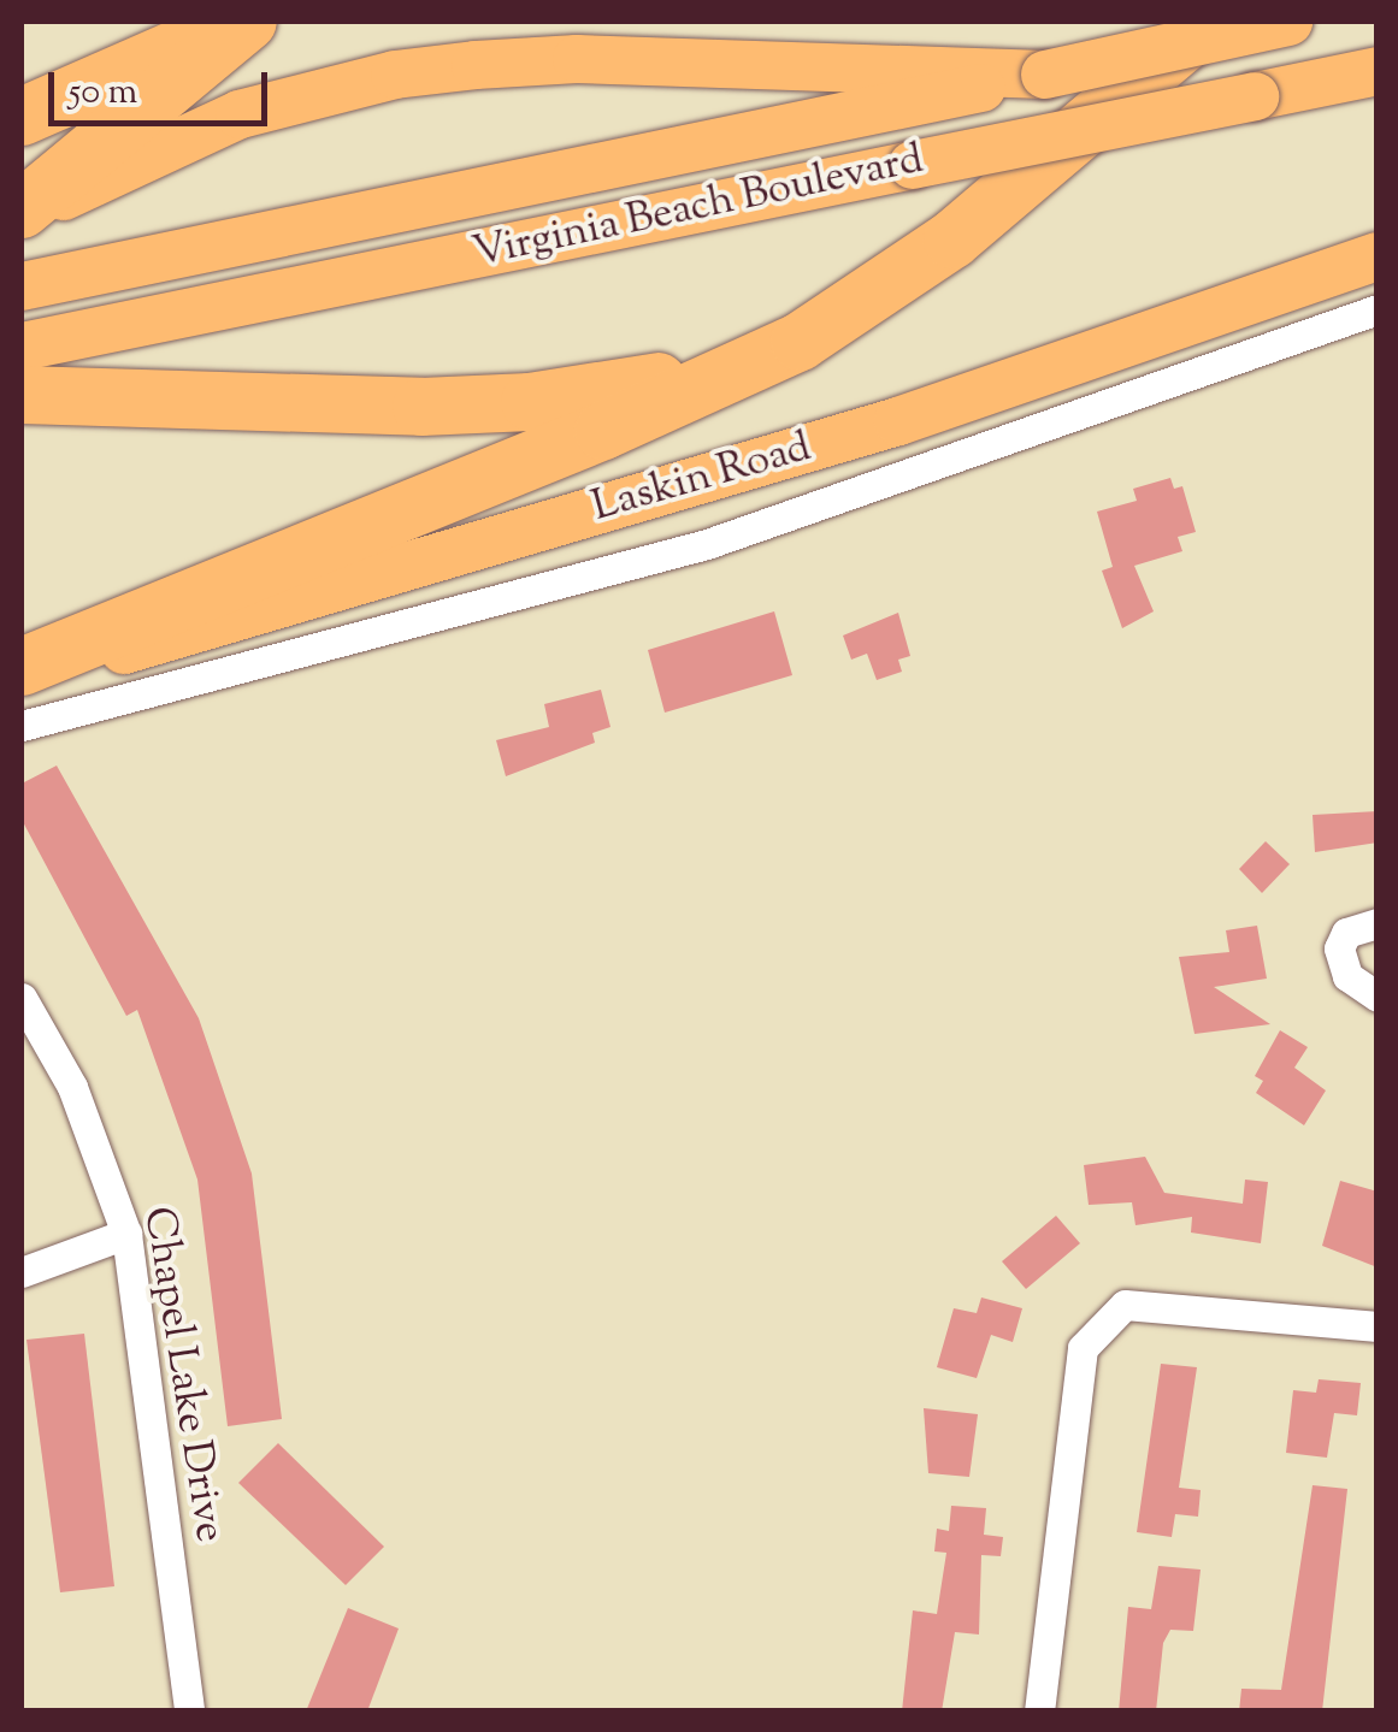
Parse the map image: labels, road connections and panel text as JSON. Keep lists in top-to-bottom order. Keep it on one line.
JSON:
{"streets":{"main road":["Virginia Beach Boulevard","Laskin Road"],"street":["Chapel Lake Drive"]},"scale_bar":"50 m"}
